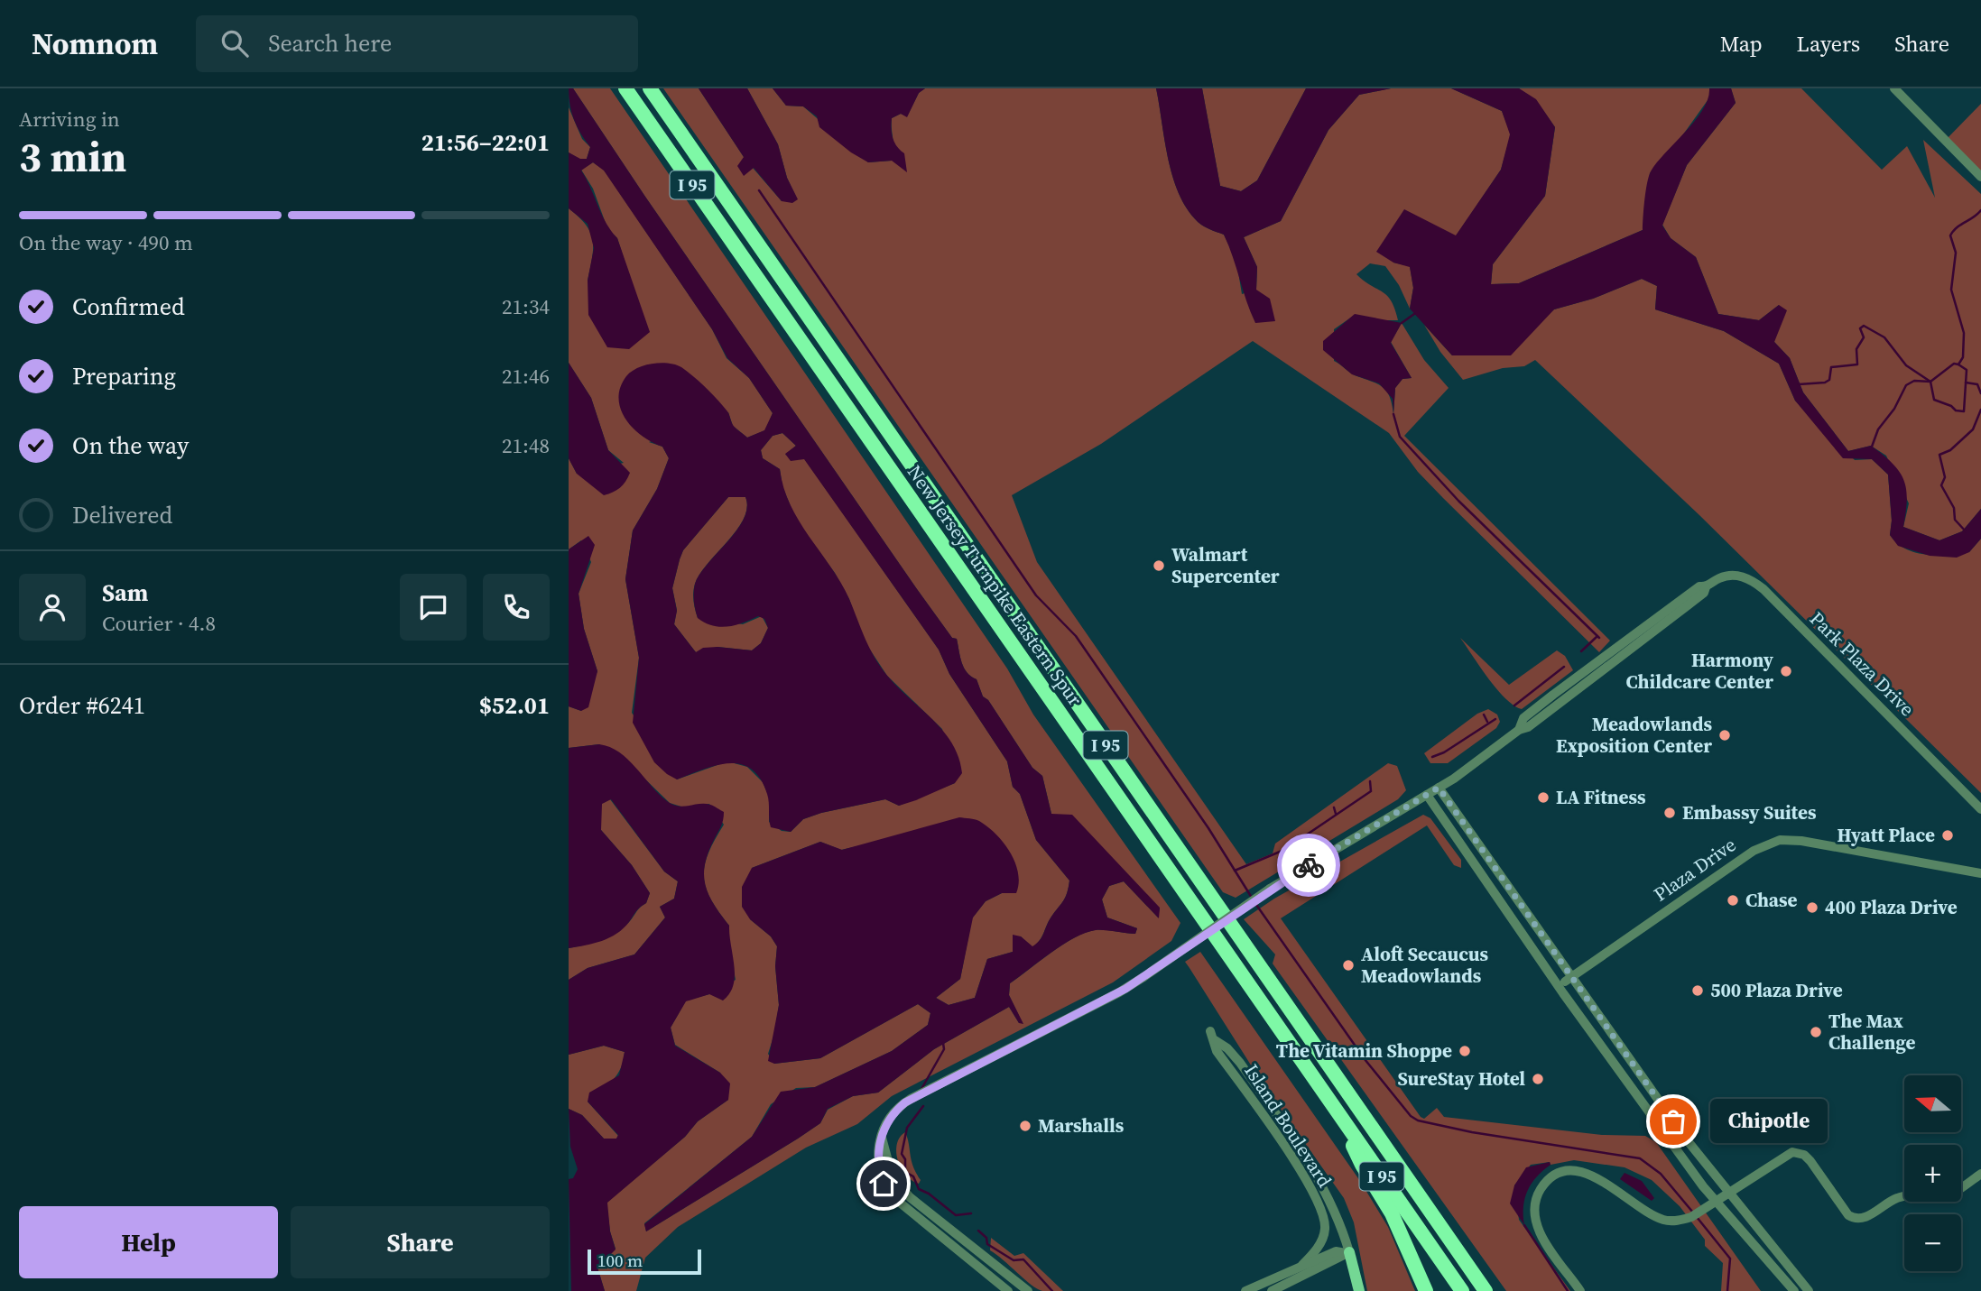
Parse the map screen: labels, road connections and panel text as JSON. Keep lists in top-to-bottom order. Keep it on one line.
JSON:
{"streets":{"highway":["I 95","New Jersey Turnpike Eastern Spur"],"street":["Park Plaza Drive","Plaza Drive","Island Boulevard"]},"places":["Walmart Supercenter","Harmony Childcare Center","Meadowlands Exposition Center","LA Fitness","Embassy Suites","Hyatt Place","Chase","400 Plaza Drive","Aloft Secaucus Meadowlands","500 Plaza Drive","The Max Challenge","The Vitamin Shoppe","SureStay Hotel","Chipotle","Marshalls"],"scale_bar":"100 m","north":"left","page":{"header":"Nomnom","search":"Search here","nav":["Map","Layers","Share"],"heading":["3 min","Arriving in","21:56–22:01"],"panel":["Sam","Courier · 4.8","Order #6241","$52.01"],"bar":"On the way · 490 m","list":[["Confirmed","21:34"],["Preparing","21:46"],["On the way","21:48"],"Delivered"],"map_buttons":["+","−"],"bubble":"Chipotle","buttons":["Help","Share"],"scale":"100 m"}}
